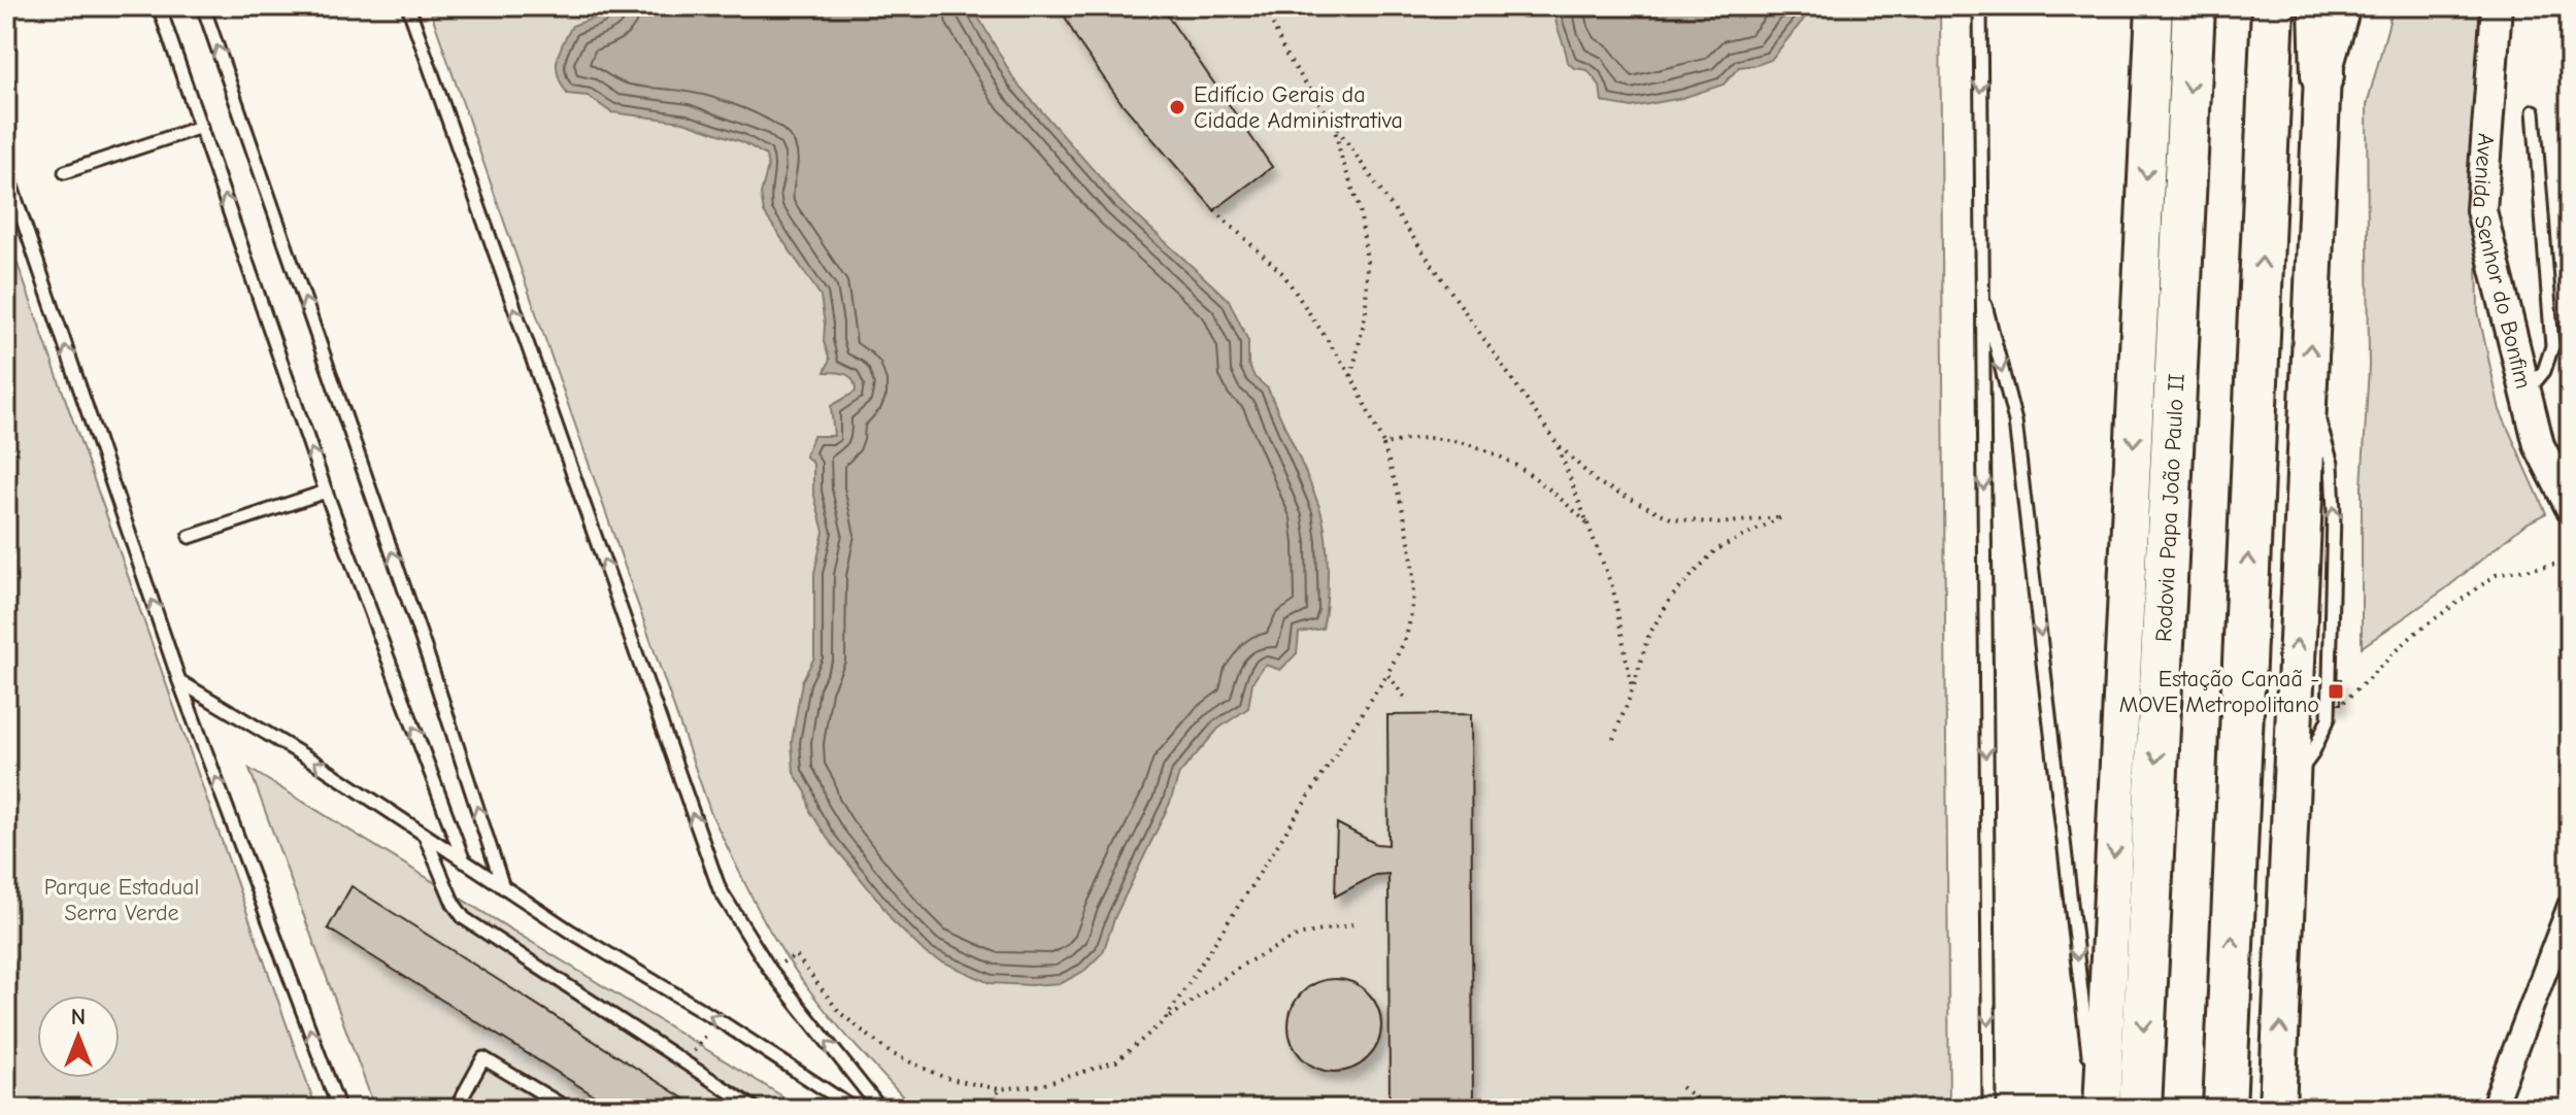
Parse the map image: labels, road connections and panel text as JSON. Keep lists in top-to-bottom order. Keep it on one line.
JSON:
{"streets":{"highway":["Rodovia Papa João Paulo II"],"street":["Avenida Senhor do Bonfim"]},"parks":["Parque Estadual Serra Verde"],"places":{"other":["Edifício Gerais da Cidade Administrativa"],"transit":["Estação Canaã - MOVE Metropolitano"]},"north":"top"}
